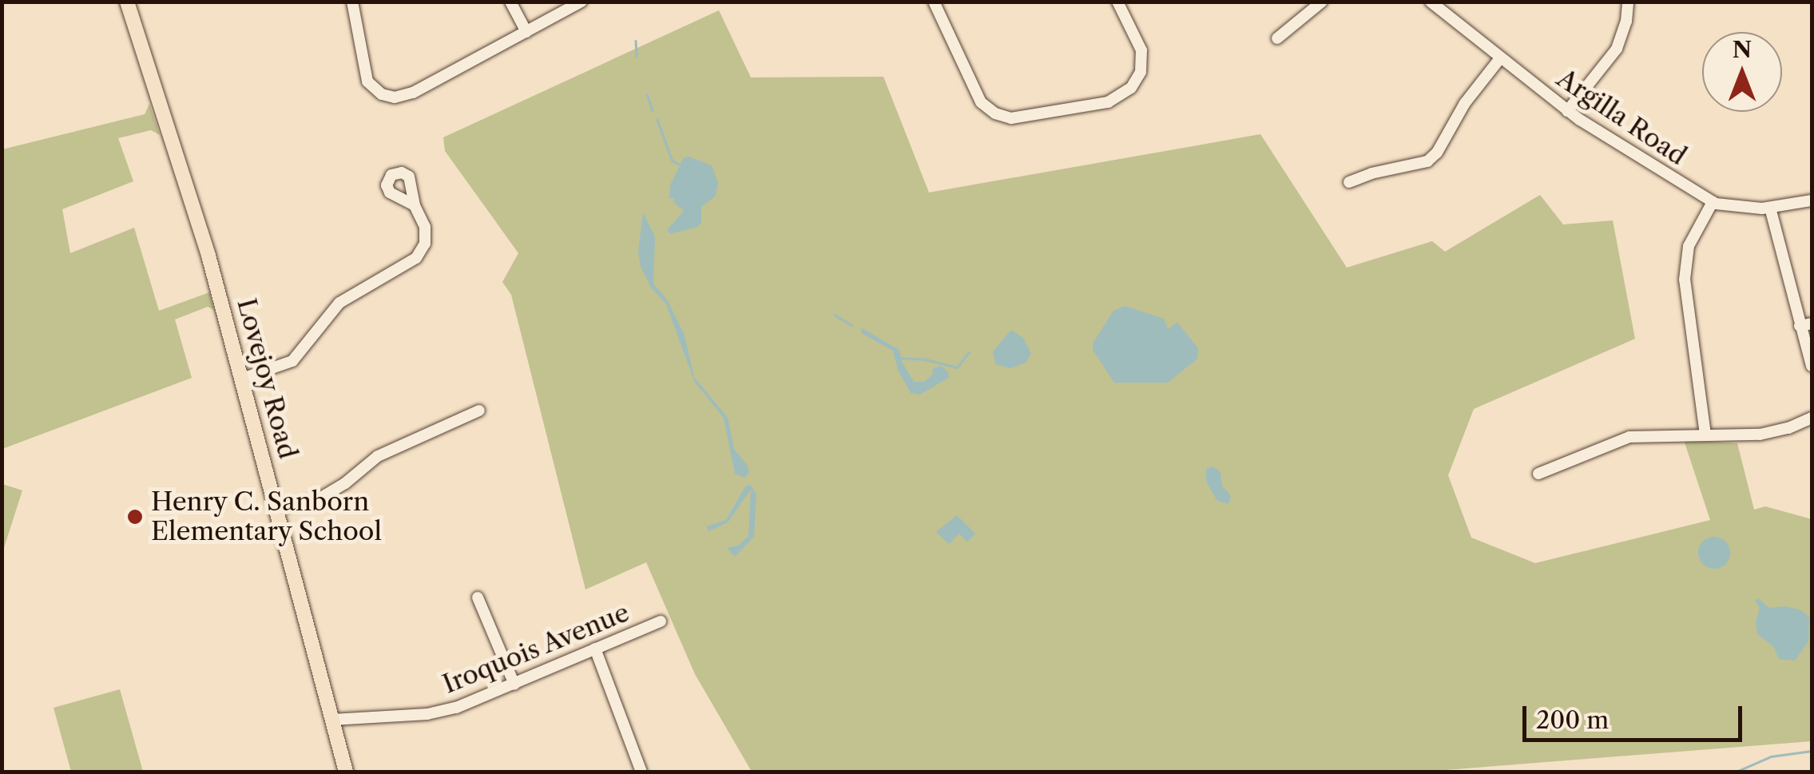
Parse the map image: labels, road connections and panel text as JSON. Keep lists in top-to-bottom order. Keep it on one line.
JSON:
{"streets":{"main road":["Lovejoy Road"],"street":["Argilla Road","Iroquois Avenue"]},"crossings":[["Lovejoy Road","Iroquois Avenue"]],"places":["Henry C. Sanborn Elementary School"],"scale_bar":"200 m","north":"top"}
